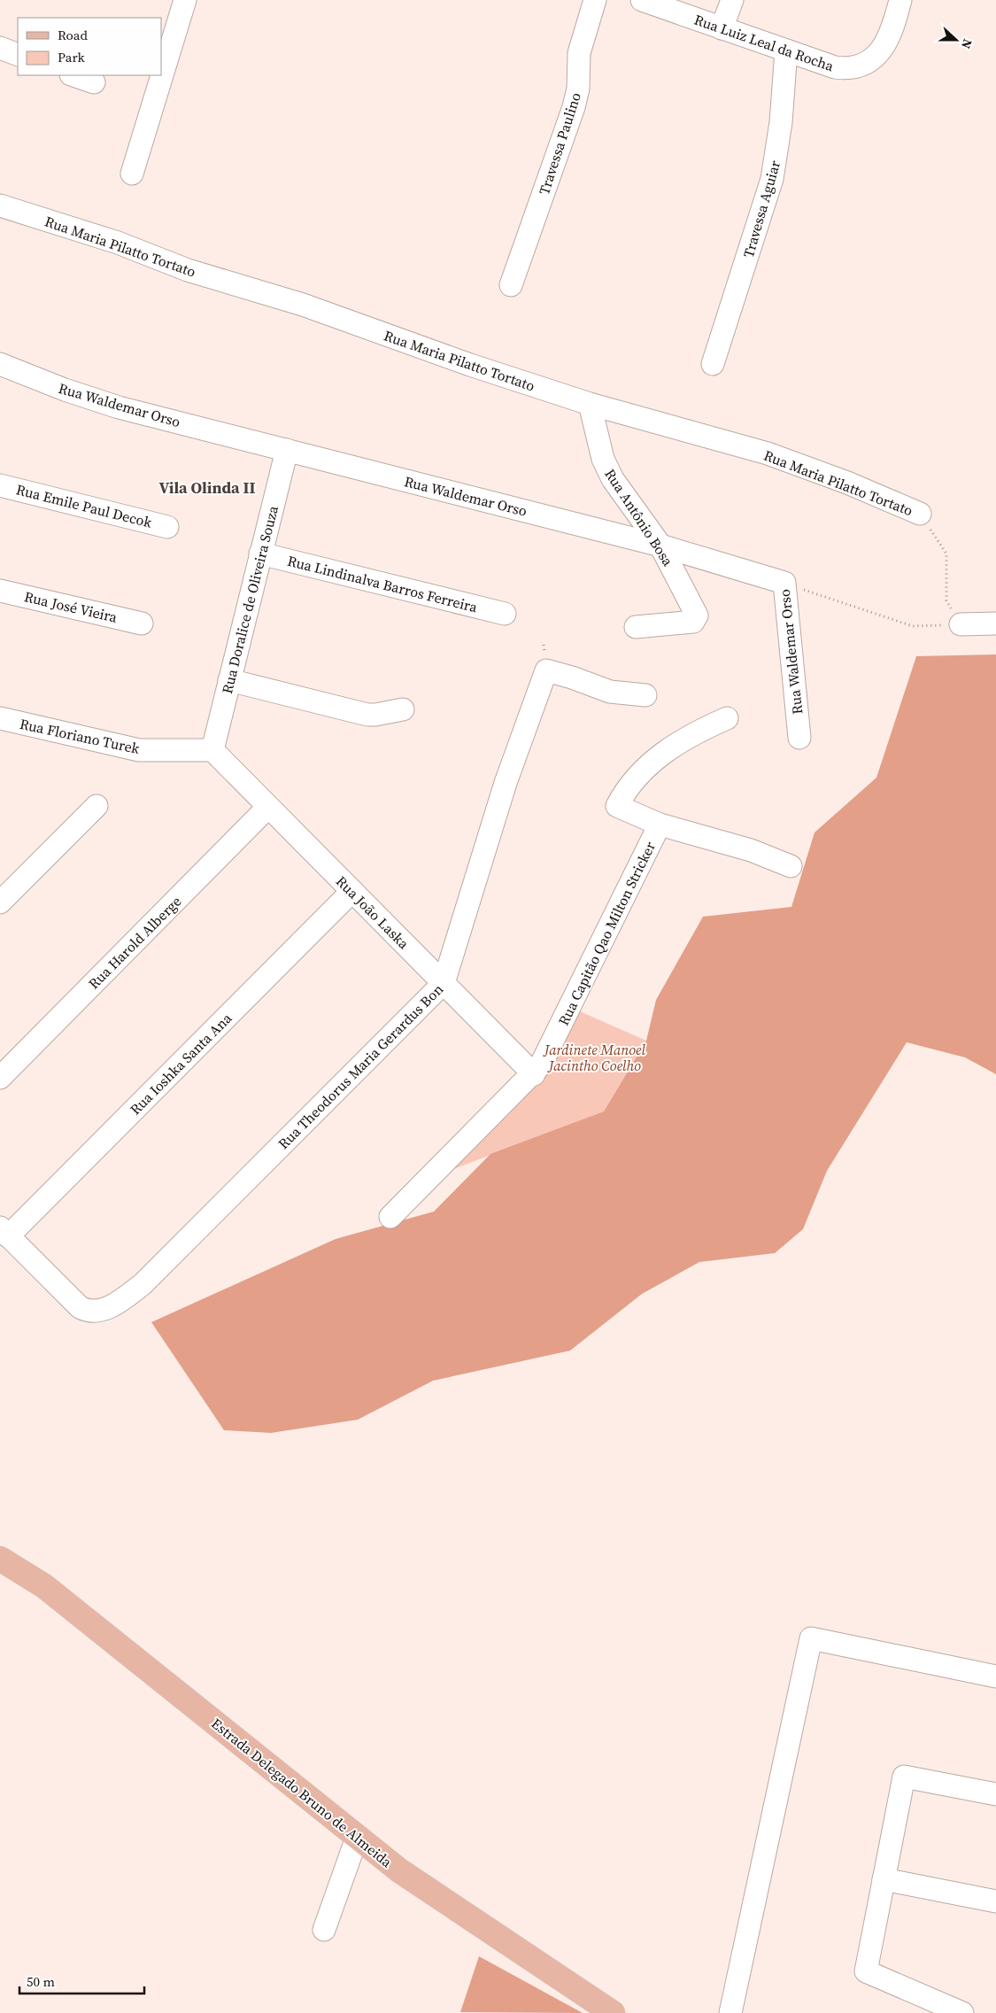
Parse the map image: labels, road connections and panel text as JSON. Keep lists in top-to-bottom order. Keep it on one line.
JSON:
{"streets":{"main road":["Estrada Delegado Bruno de Almeida"],"street":["Rua Luiz Leal da Rocha","Travessa Paulino","Travessa Aguiar","Rua Maria Pilatto Tortato","Rua Waldemar Orso","Rua Emile Paul Decok","Rua Antônio Bosa","Rua Lindinalva Barros Ferreira","Rua Doralice de Oliveira Souza","Rua José Vieira","Rua Floriano Turek","Rua João Laska","Rua Capitão Qao Milton Stricker","Rua Harold Alberge","Rua Ioshka Santa Ana","Rua Theodorus Maria Gerardus Bon"]},"crossings":[["Rua Luiz Leal da Rocha","Travessa Aguiar"],["Rua Maria Pilatto Tortato","Rua Antônio Bosa"],["Rua Waldemar Orso","Rua Antônio Bosa"],["Rua Waldemar Orso","Rua Doralice de Oliveira Souza"],["Rua Lindinalva Barros Ferreira","Rua Doralice de Oliveira Souza"],["Rua Doralice de Oliveira Souza","Rua Floriano Turek"],["Rua Doralice de Oliveira Souza","Rua João Laska"],["Rua Floriano Turek","Rua João Laska"],["Rua João Laska","Rua Capitão Qao Milton Stricker"],["Rua João Laska","Rua Harold Alberge"],["Rua João Laska","Rua Ioshka Santa Ana"],["Rua João Laska","Rua Theodorus Maria Gerardus Bon"],["Rua Ioshka Santa Ana","Rua Theodorus Maria Gerardus Bon"]],"districts":["Vila Olinda II"],"parks":["Jardinete Manoel Jacintho Coelho"],"legend":["Road","Park"],"scale_bar":"50 m","north":"right"}
